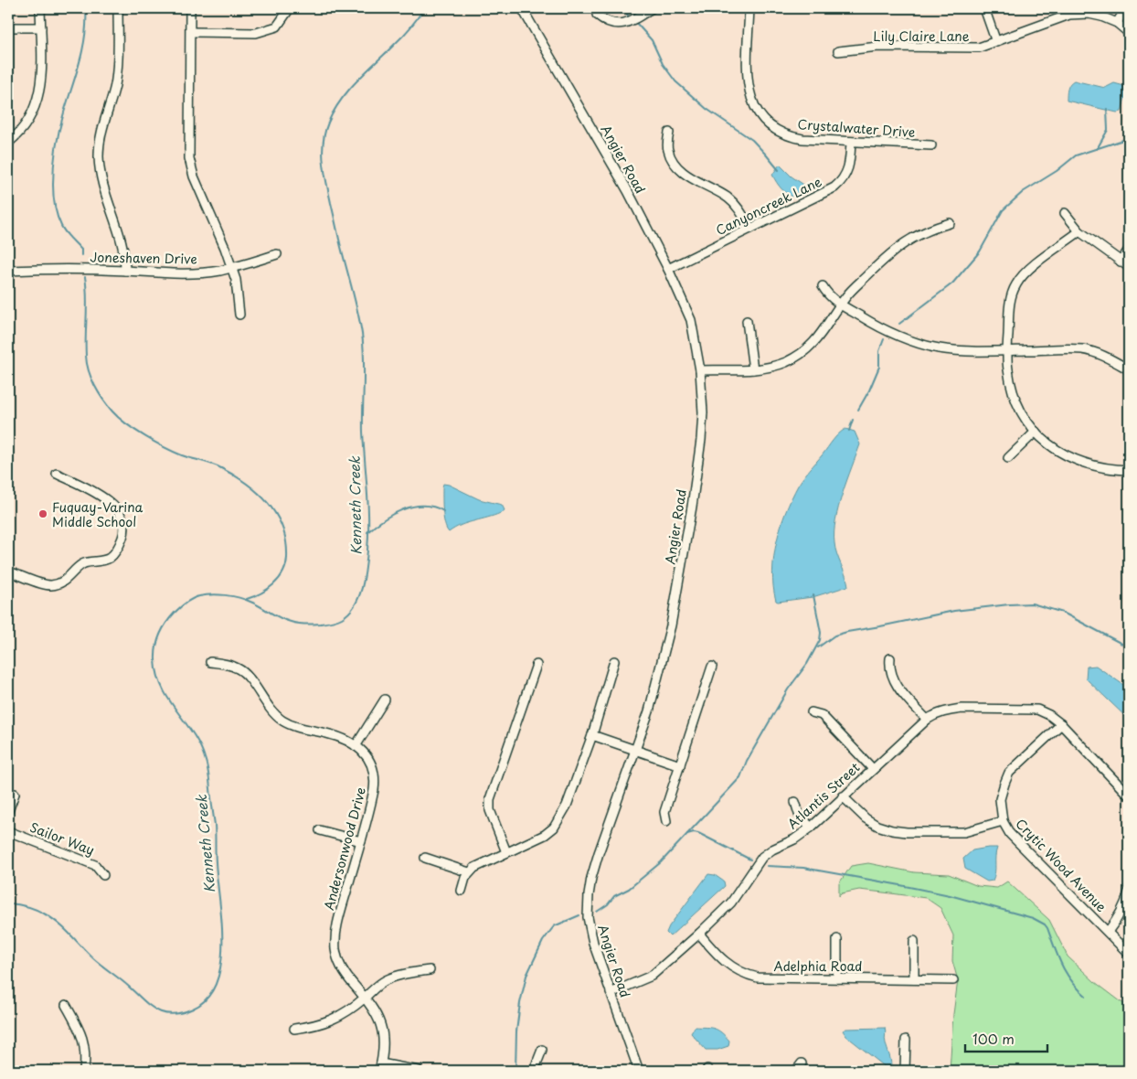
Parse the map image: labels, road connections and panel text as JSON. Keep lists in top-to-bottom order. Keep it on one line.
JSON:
{"streets":{"street":["Lily Claire Lane","Crystalwater Drive","Angier Road","Canyoncreek Lane","Joneshaven Drive","Atlantis Street","Sailor Way","Andersonwood Drive","Crytic Wood Avenue","Adelphia Road"]},"crossings":[["Crystalwater Drive","Canyoncreek Lane"],["Angier Road","Canyoncreek Lane"],["Angier Road","Atlantis Street"],["Atlantis Street","Crytic Wood Avenue"],["Atlantis Street","Adelphia Road"]],"water":["Kenneth Creek"],"places":["Fuquay-Varina Middle School"],"scale_bar":"100 m"}
